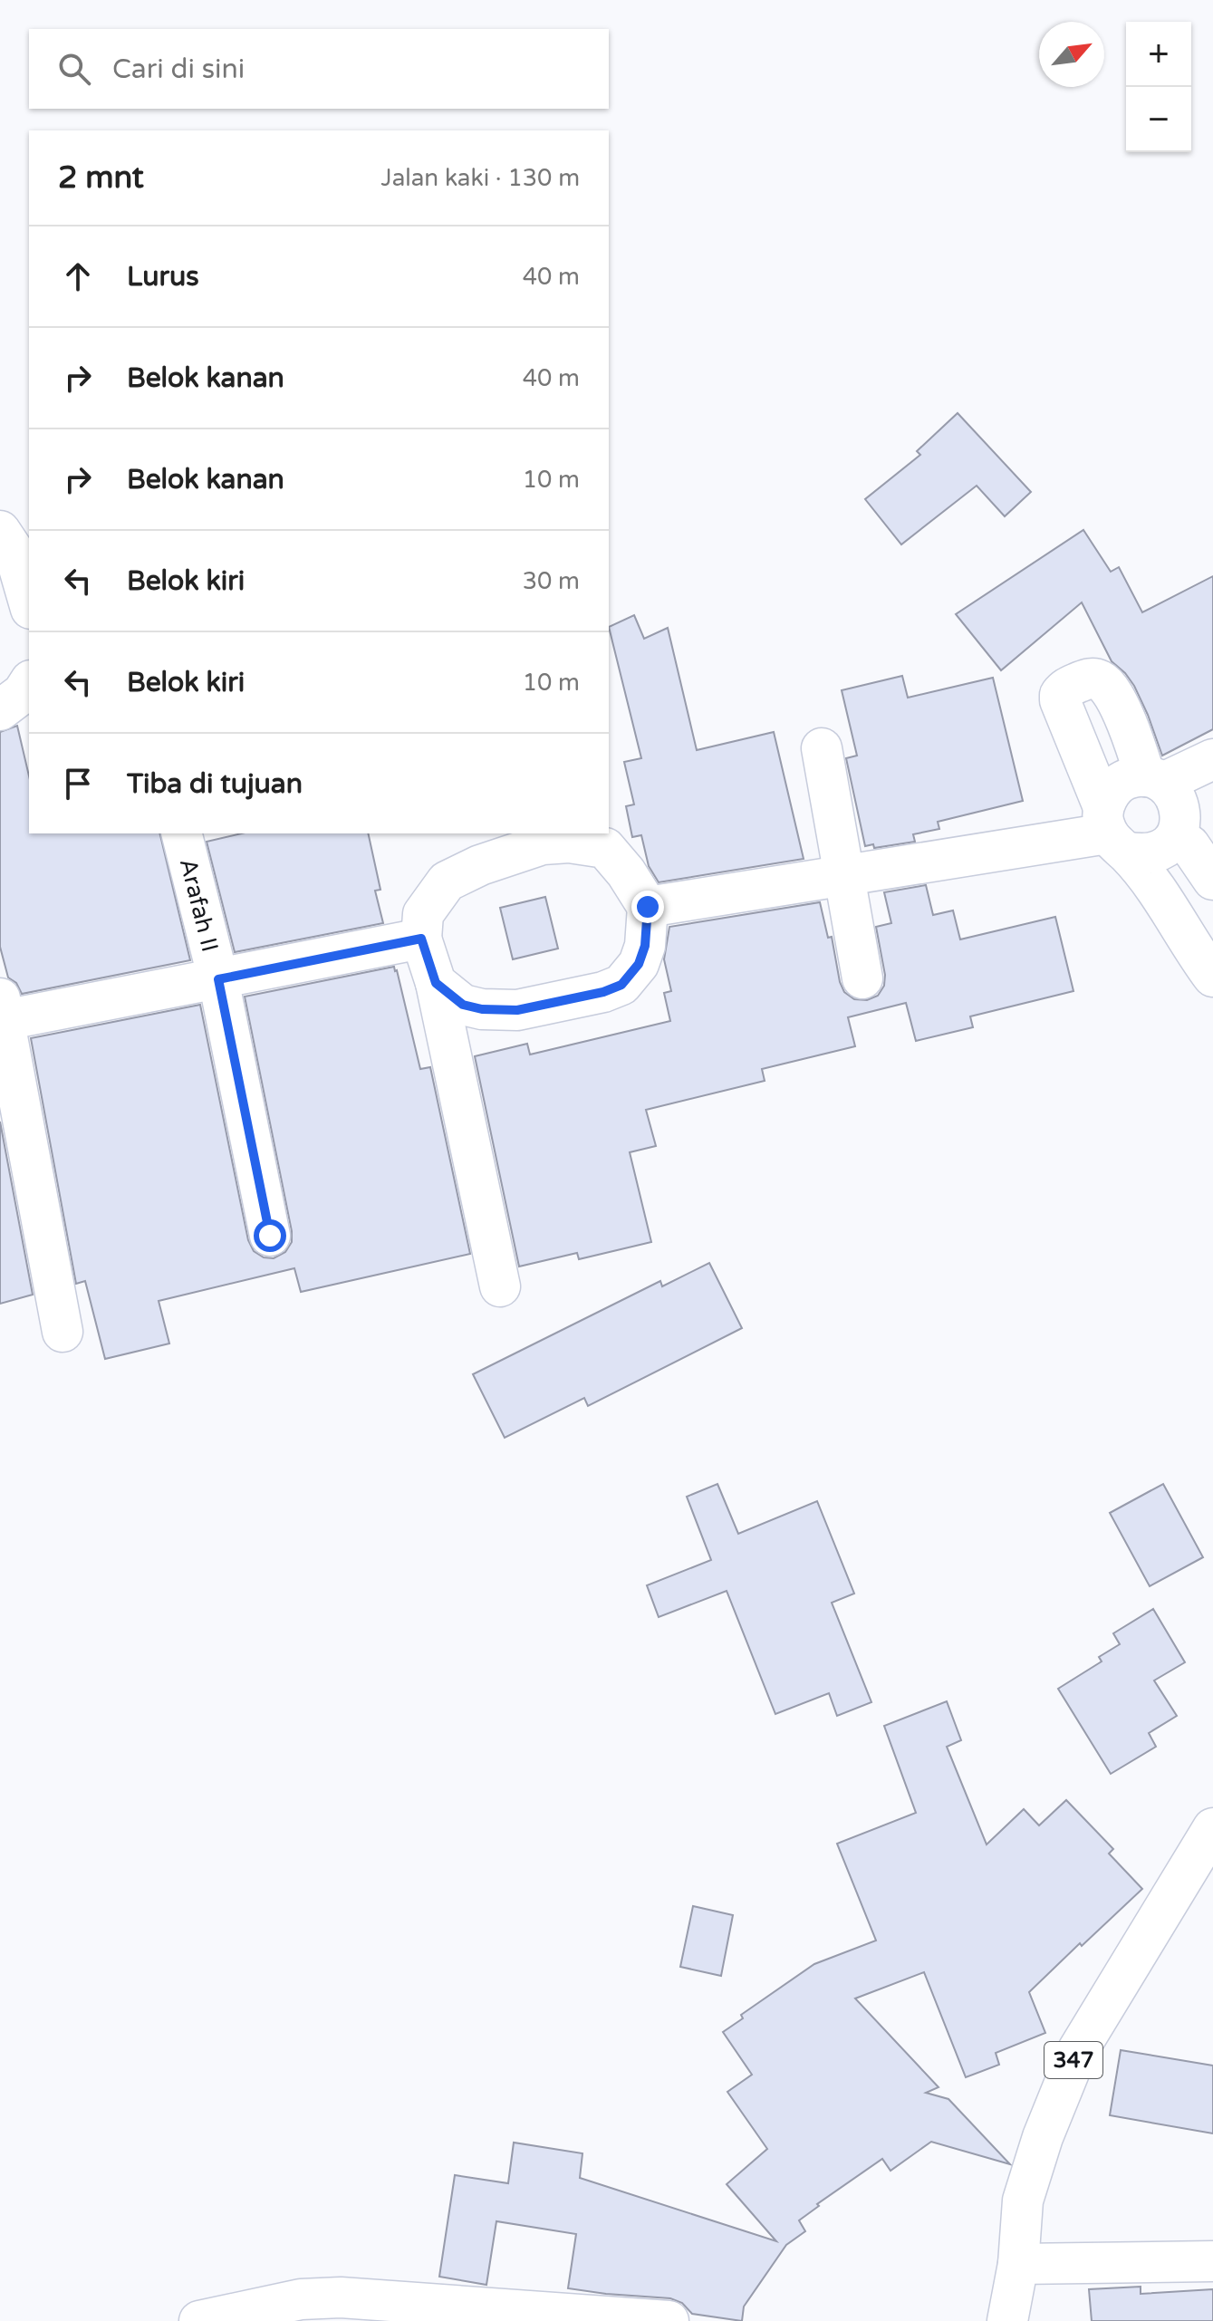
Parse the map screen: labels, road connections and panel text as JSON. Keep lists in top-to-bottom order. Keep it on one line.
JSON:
{"streets":{"street":["Arafah II","347"]},"north":"top right","page":{"map_buttons":["+","−"],"search":"Cari di sini","heading":["2 mnt","Jalan kaki · 130 m"],"list":[["Lurus","40 m"],["Belok kanan","40 m"],["Belok kanan","10 m"],["Belok kiri","30 m"],["Belok kiri","10 m"],"Tiba di tujuan"]}}
